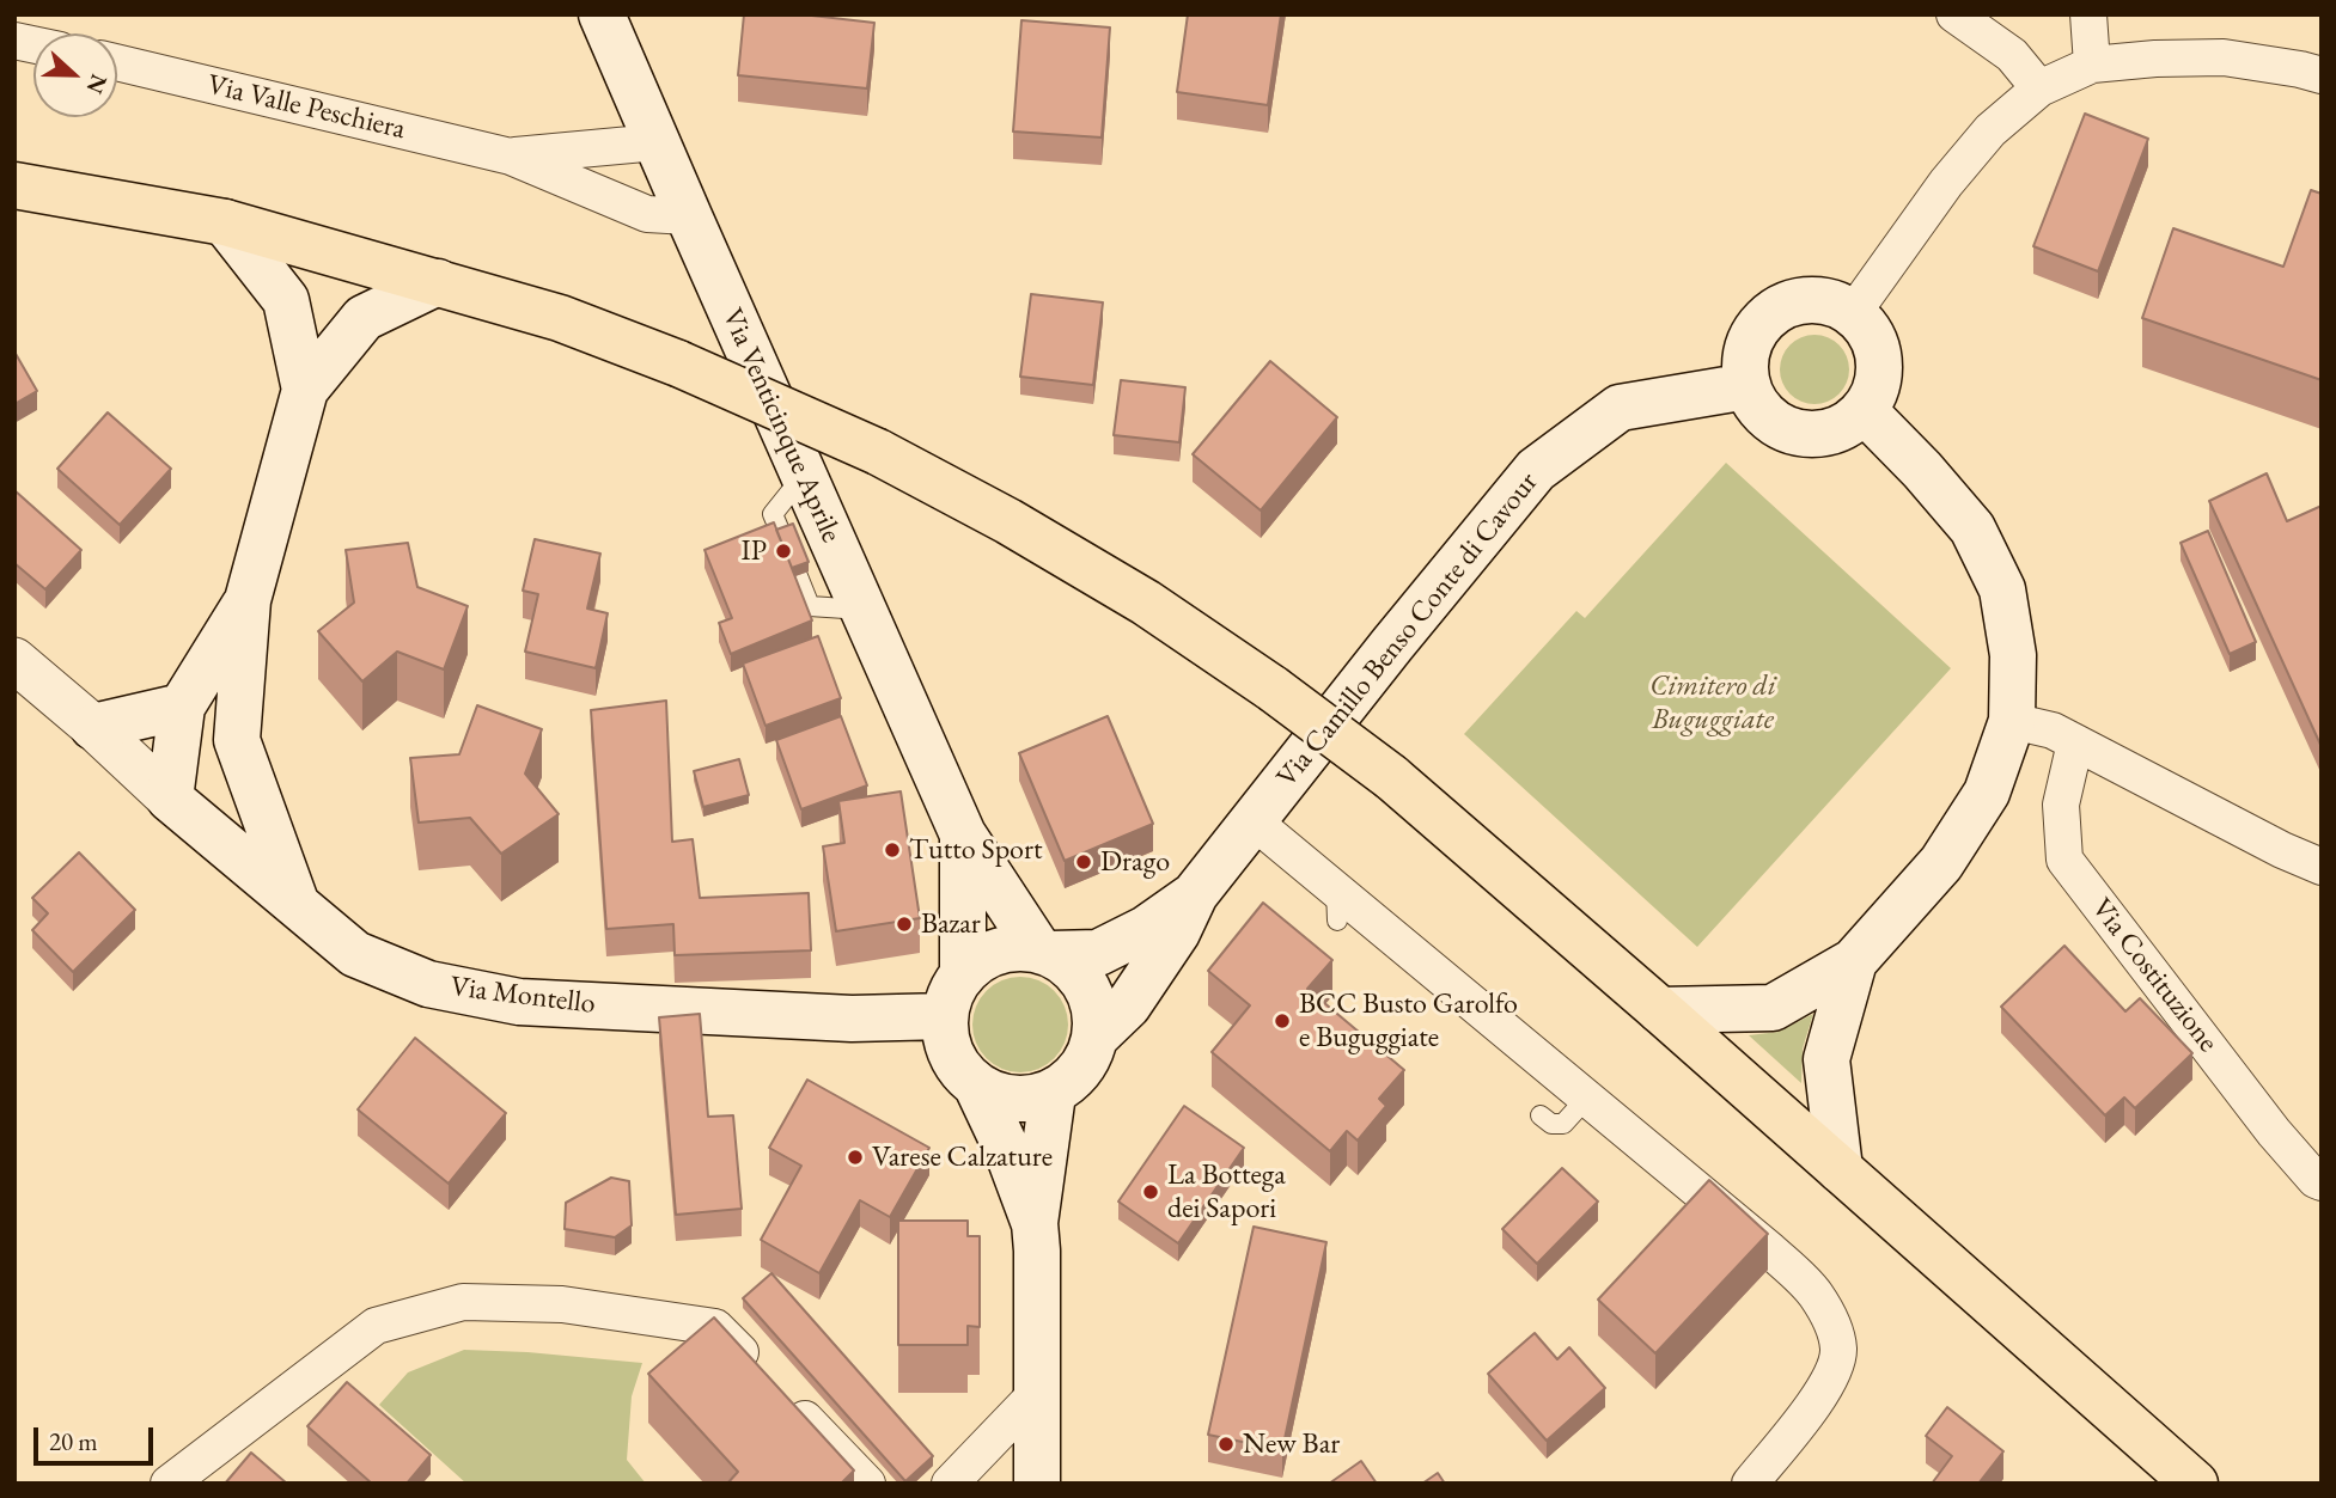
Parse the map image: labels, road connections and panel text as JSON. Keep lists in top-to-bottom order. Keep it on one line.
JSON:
{"streets":{"main road":["Via Venticinque Aprile","Via Camillo Benso Conte di Cavour","Via Montello"],"street":["Via Valle Peschiera","Via Costituzione"]},"crossings":[["Via Valle Peschiera","Via Venticinque Aprile"],["Via Venticinque Aprile","Via Camillo Benso Conte di Cavour"],["Via Venticinque Aprile","Via Montello"],["Via Camillo Benso Conte di Cavour","Via Montello"]],"parks":["Cimitero di Buguggiate"],"places":["IP","Tutto Sport","Drago","Bazar","BCC Busto Garolfo e Buguggiate","Varese Calzature","La Bottega dei Sapori","New Bar"],"scale_bar":"20 m","north":"right"}
